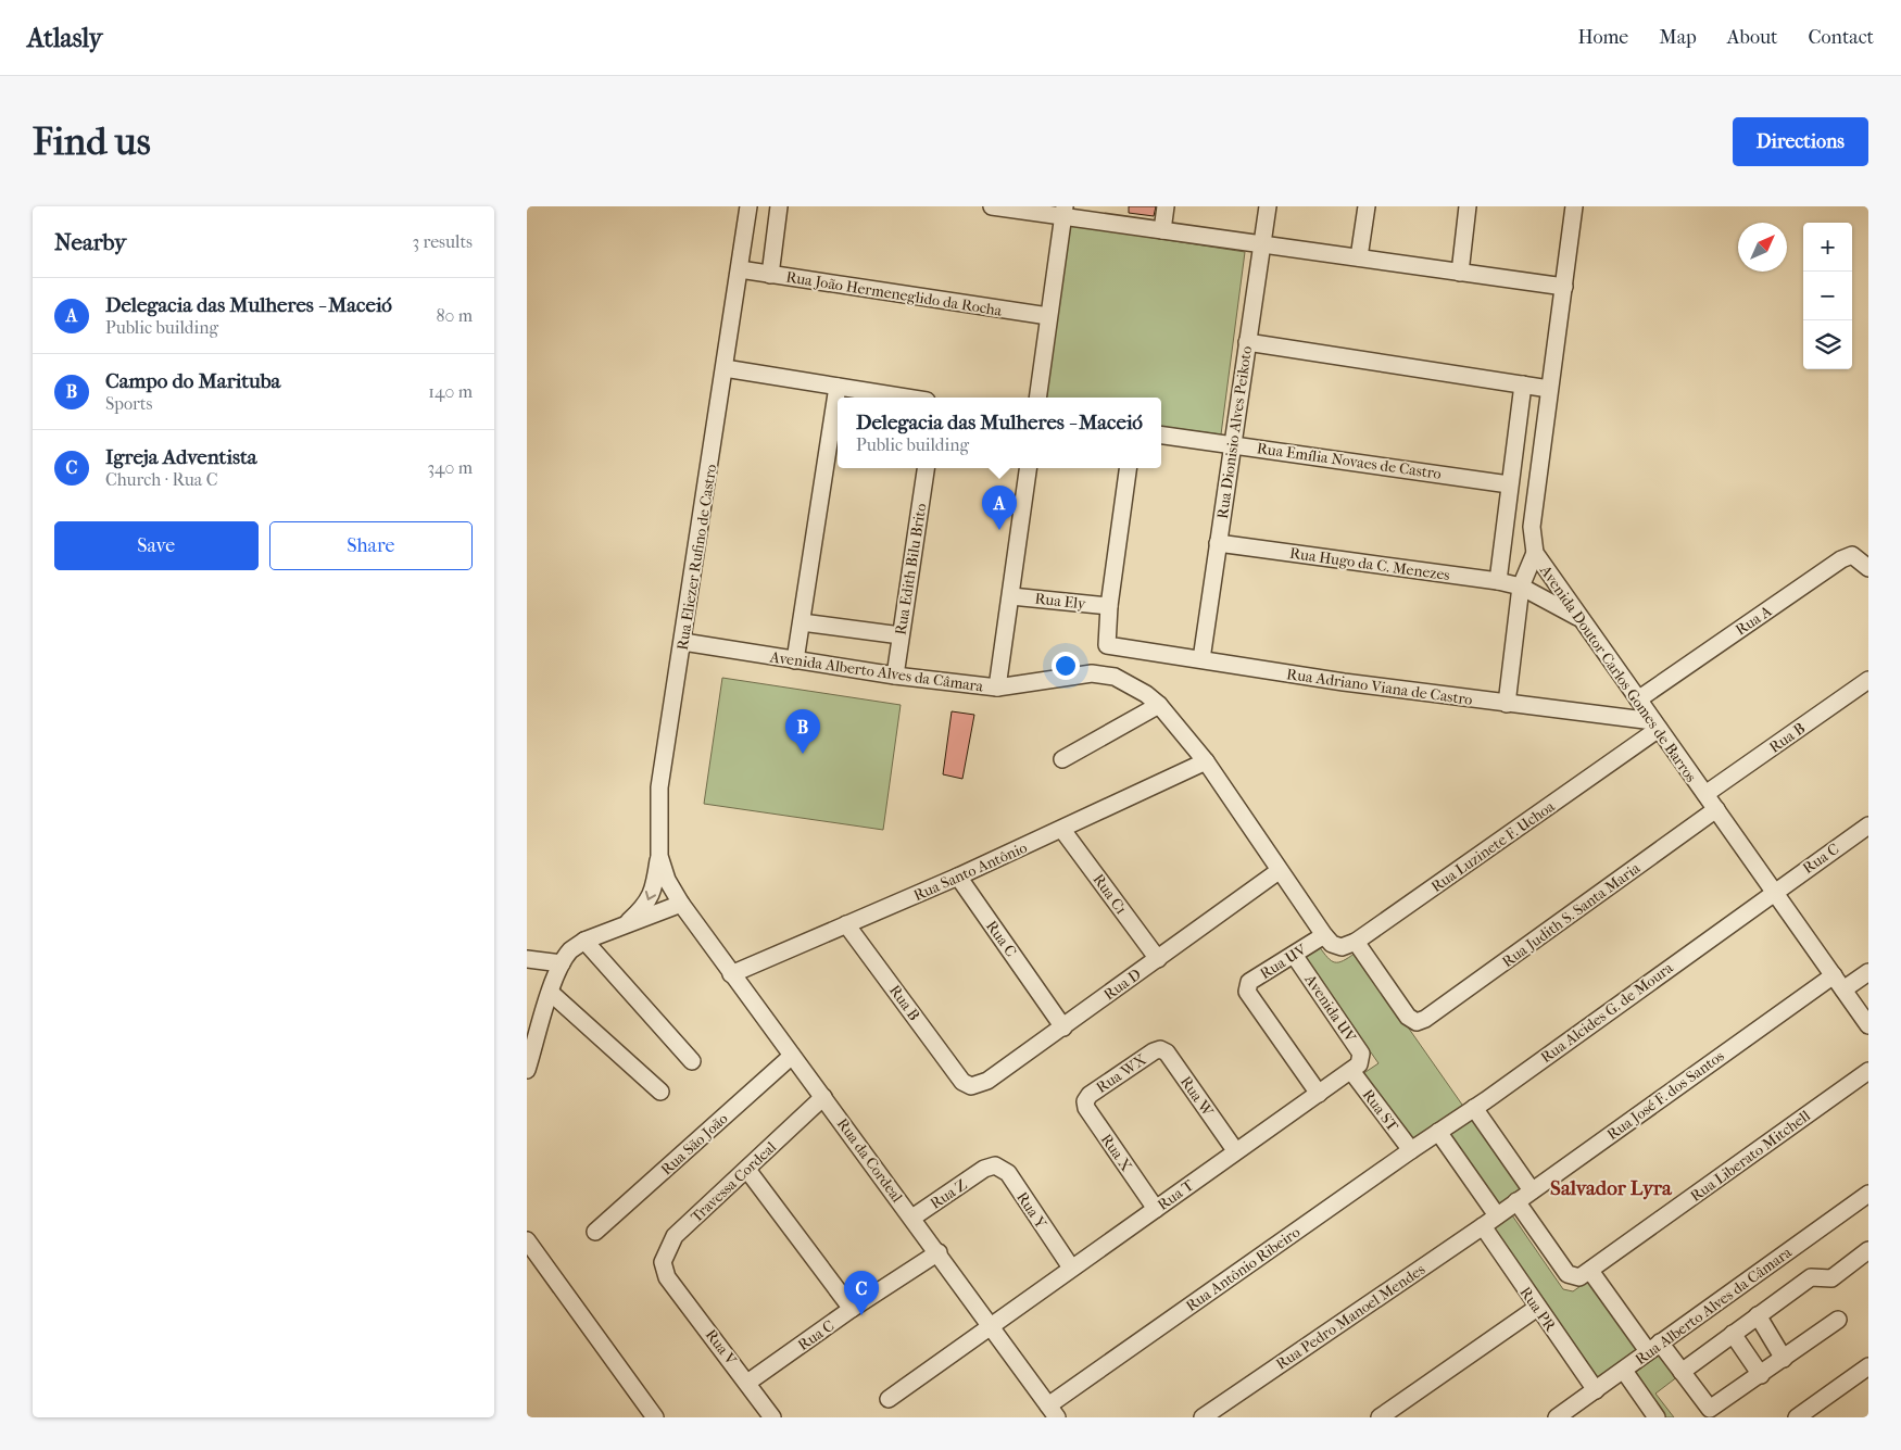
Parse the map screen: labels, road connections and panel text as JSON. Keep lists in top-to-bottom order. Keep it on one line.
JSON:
{"streets":{"street":["Rua João Hermeneglido da Rocha","Rua Dionisio Alves Peikoto","Rua Emília Novaes de Castro","Rua Eliezer Rufino de Castro","Rua Hugo da C. Menezes","Rua Edith Bilu Brito","Rua Ely","Rua A","Avenida Alberto Alves da Câmara","Avenida Doutor Carlos Gomes de Barros","Rua Adriano Viana de Castro","Rua B","Rua Luzinete F. Uchoa","Rua C","Rua Santo Antônio","Rua C1","Rua Judith S. Santa Maria","Rua UV","Rua D","Avenida UV","Rua Alcides G. de Moura","Rua WX","Rua José F. dos Santos","Rua W","Rua ST","Rua São João","Rua X","Rua Liberato Mitchell","Rua da Cordeal","Travessa Cordeal","Rua Z","Rua T","Rua Y","Rua Antônio Ribeiro","Rua Alberto Alves da Câmara","Rua PR","Rua Pedro Manoel Mendes","Rua V"]},"crossings":[["Rua João Hermeneglido da Rocha","Rua Eliezer Rufino de Castro"],["Rua Dionisio Alves Peikoto","Rua Emília Novaes de Castro"],["Rua Dionisio Alves Peikoto","Rua Hugo da C. Menezes"],["Rua Dionisio Alves Peikoto","Rua Adriano Viana de Castro"],["Rua Eliezer Rufino de Castro","Avenida Alberto Alves da Câmara"],["Rua Eliezer Rufino de Castro","Rua da Cordeal"],["Rua Hugo da C. Menezes","Avenida Doutor Carlos Gomes de Barros"],["Rua Edith Bilu Brito","Avenida Alberto Alves da Câmara"],["Rua Ely","Rua Adriano Viana de Castro"],["Rua A","Avenida Doutor Carlos Gomes de Barros"],["Avenida Alberto Alves da Câmara","Rua Santo Antônio"],["Avenida Alberto Alves da Câmara","Rua UV"],["Avenida Alberto Alves da Câmara","Rua D"],["Avenida Doutor Carlos Gomes de Barros","Rua Adriano Viana de Castro"],["Avenida Doutor Carlos Gomes de Barros","Rua B"],["Avenida Doutor Carlos Gomes de Barros","Rua Luzinete F. Uchoa"],["Avenida Doutor Carlos Gomes de Barros","Rua C"],["Avenida Doutor Carlos Gomes de Barros","Rua Judith S. Santa Maria"],["Avenida Doutor Carlos Gomes de Barros","Rua Alcides G. de Moura"],["Avenida Doutor Carlos Gomes de Barros","Rua José F. dos Santos"],["Rua Adriano Viana de Castro","Rua Luzinete F. Uchoa"],["Rua B","Rua Santo Antônio"],["Rua B","Rua D"],["Rua Luzinete F. Uchoa","Rua Judith S. Santa Maria"],["Rua C","Rua Santo Antônio"],["Rua C","Rua D"],["Rua C","Rua Alcides G. de Moura"],["Rua C","Rua da Cordeal"],["Rua C","Rua V"],["Rua Santo Antônio","Rua C1"],["Rua Santo Antônio","Rua da Cordeal"],["Rua C1","Rua D"],["Rua UV","Avenida UV"],["Rua UV","Rua T"],["Avenida UV","Rua ST"],["Avenida UV","Rua T"],["Rua Alcides G. de Moura","Rua Antônio Ribeiro"],["Rua WX","Rua W"],["Rua WX","Rua X"],["Rua José F. dos Santos","Rua Pedro Manoel Mendes"],["Rua W","Rua T"],["Rua ST","Rua T"],["Rua ST","Rua Antônio Ribeiro"],["Rua São João","Rua da Cordeal"],["Rua X","Rua T"],["Rua da Cordeal","Travessa Cordeal"],["Rua da Cordeal","Rua Z"],["Rua da Cordeal","Rua T"],["Rua da Cordeal","Rua Antônio Ribeiro"],["Travessa Cordeal","Rua V"],["Rua Z","Rua Y"],["Rua T","Rua Y"],["Rua Alberto Alves da Câmara","Rua PR"],["Rua PR","Rua Pedro Manoel Mendes"]],"districts":["Salvador Lyra"],"north":"top right","page":{"header":"Atlasly","nav":["Home","Map","About","Contact"],"buttons":["Directions",["Save","Share"]],"title":"Find us","heading":["Nearby","3 results"],"map_buttons":["+","−"],"list":[{"mark":"A","name":"Delegacia das Mulheres - Maceió","note":"Public building","value":"80 m"},{"mark":"B","name":"Campo do Marituba","note":"Sports","value":"140 m"},{"mark":"C","name":"Igreja Adventista","note":"Church · Rua C","value":"340 m"}],"popup":["Delegacia das Mulheres - Maceió","Public building"],"pins":["A","B","C"]}}
